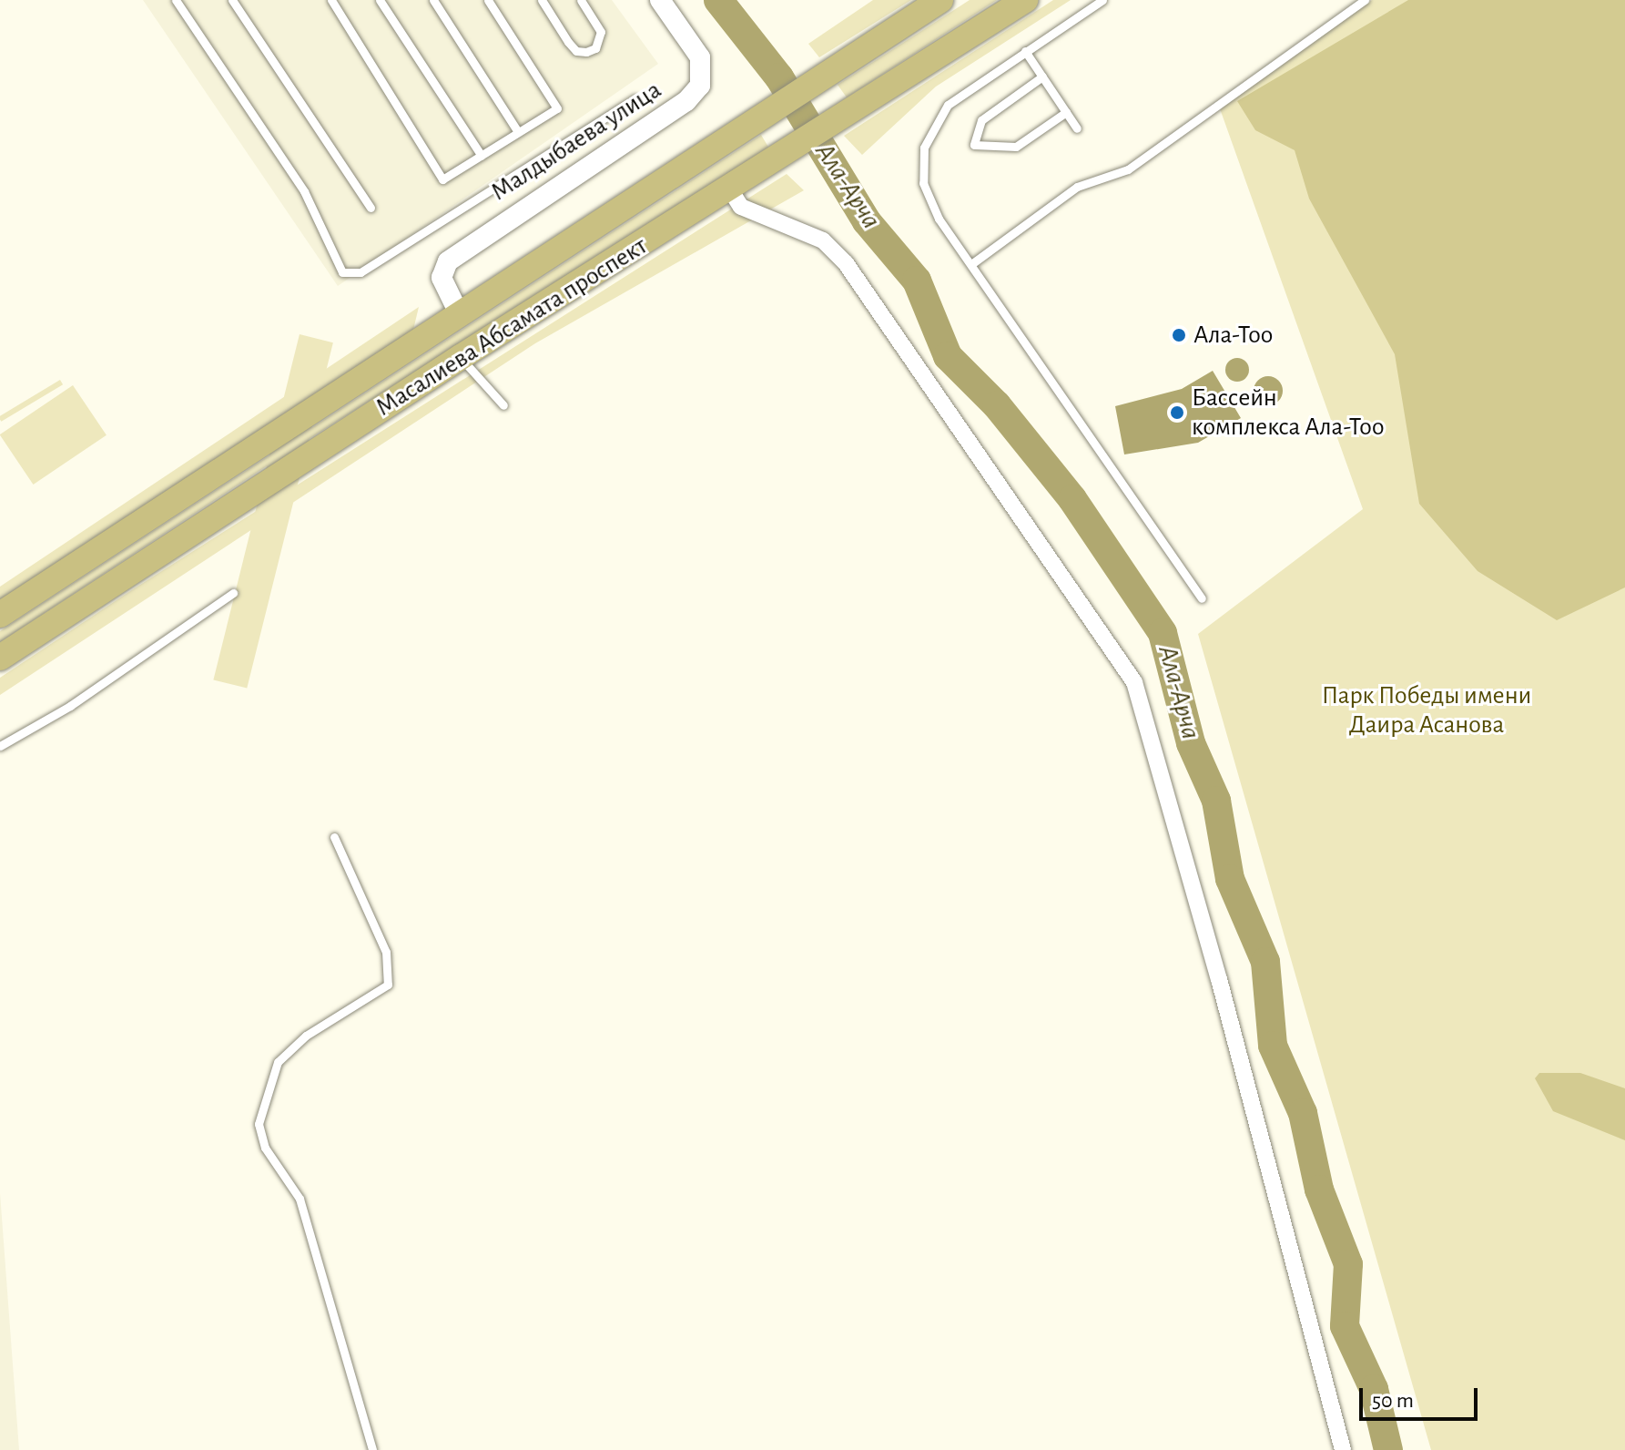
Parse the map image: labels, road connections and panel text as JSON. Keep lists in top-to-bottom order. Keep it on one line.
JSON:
{"streets":{"main road":["Масалиева Абсамата проспект"],"street":["Малдыбаева улица"]},"crossings":[["Малдыбаева улица","Масалиева Абсамата проспект"]],"water":["Ала-Арча"],"parks":["Парк Победы имени Даира Асанова"],"places":["Ала-Тоо","Бассейн комплекса Ала-Тоо"],"scale_bar":"50 m"}
